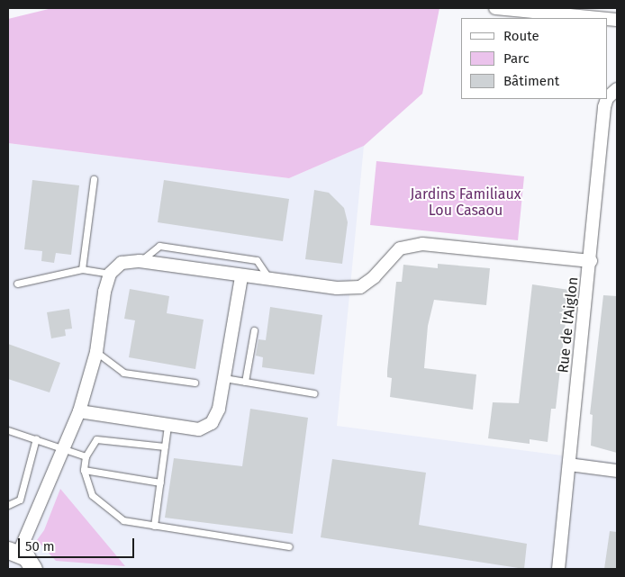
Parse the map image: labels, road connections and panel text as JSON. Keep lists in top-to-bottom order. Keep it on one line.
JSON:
{"streets":{"street":["Rue de l'Aiglon"]},"parks":["Jardins Familiaux Lou Casaou"],"legend":["Route","Parc","Bâtiment"],"scale_bar":"50 m"}
